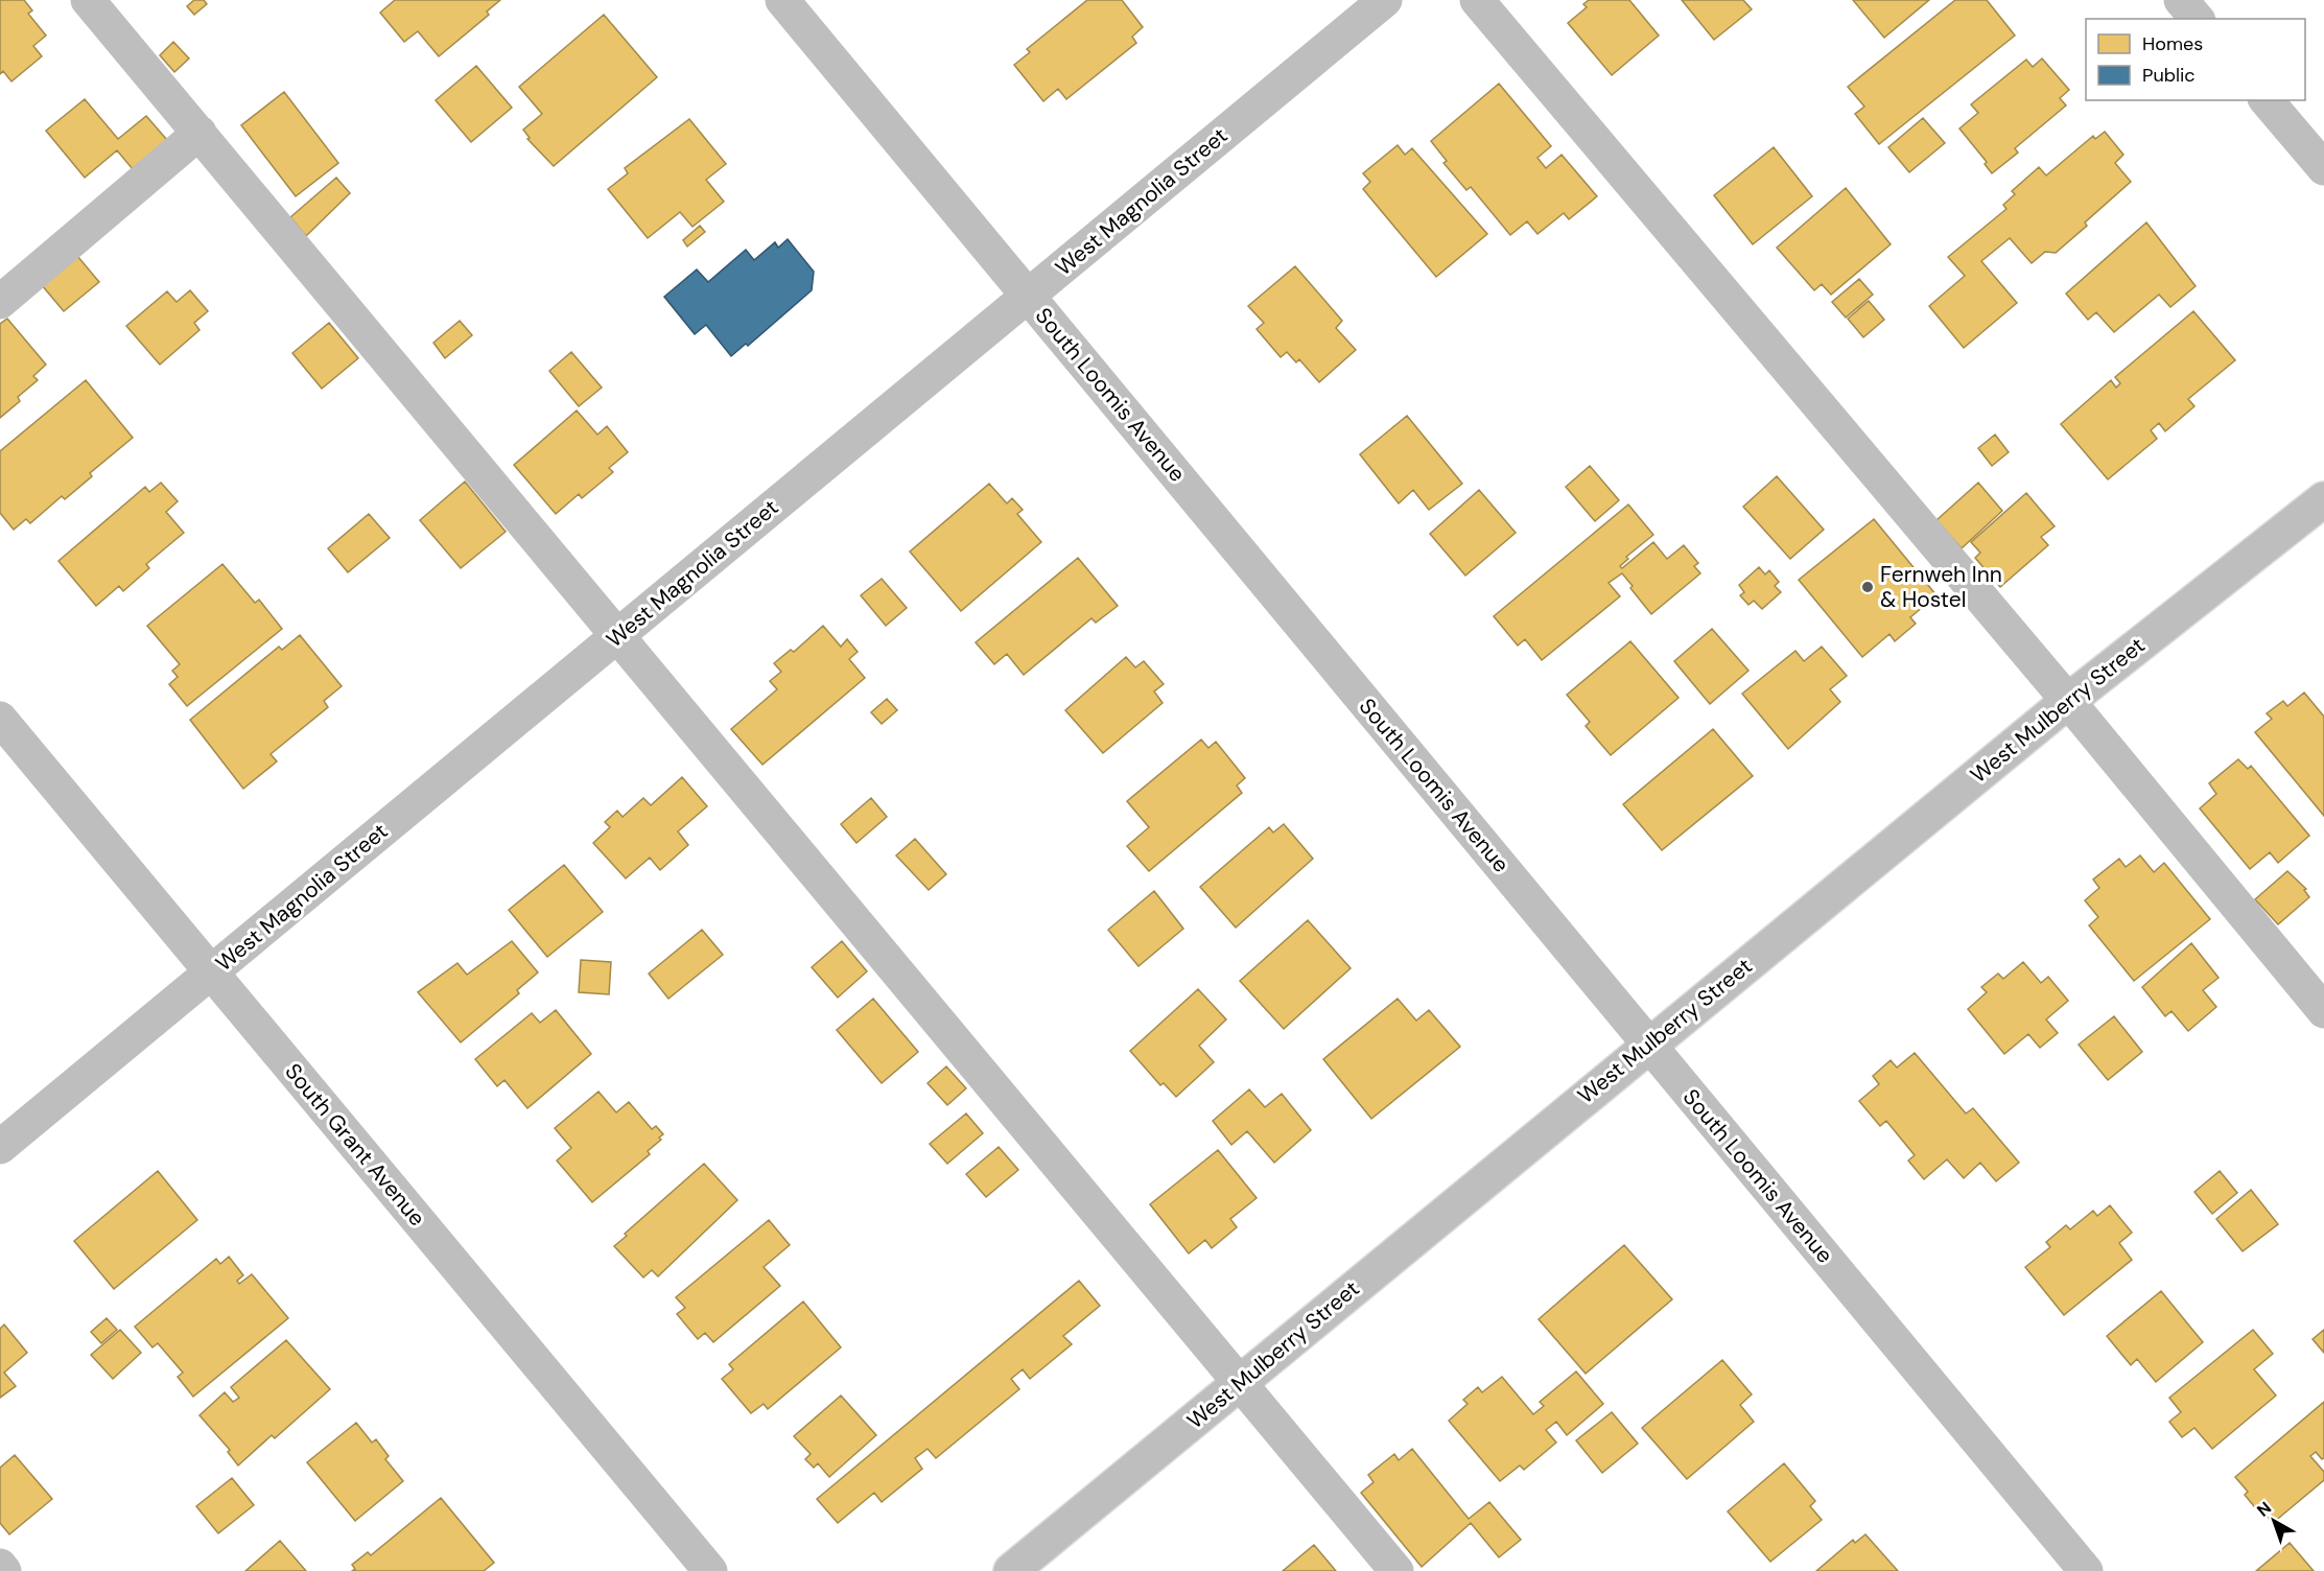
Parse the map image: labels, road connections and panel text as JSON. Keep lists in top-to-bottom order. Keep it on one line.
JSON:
{"streets":{"street":["West Magnolia Street","South Loomis Avenue","West Mulberry Street","South Grant Avenue"]},"crossings":[["West Magnolia Street","South Loomis Avenue"],["West Magnolia Street","South Grant Avenue"],["South Loomis Avenue","West Mulberry Street"]],"places":["Fernweh Inn & Hostel"],"legend":["Homes","Public"],"north":"top left"}
